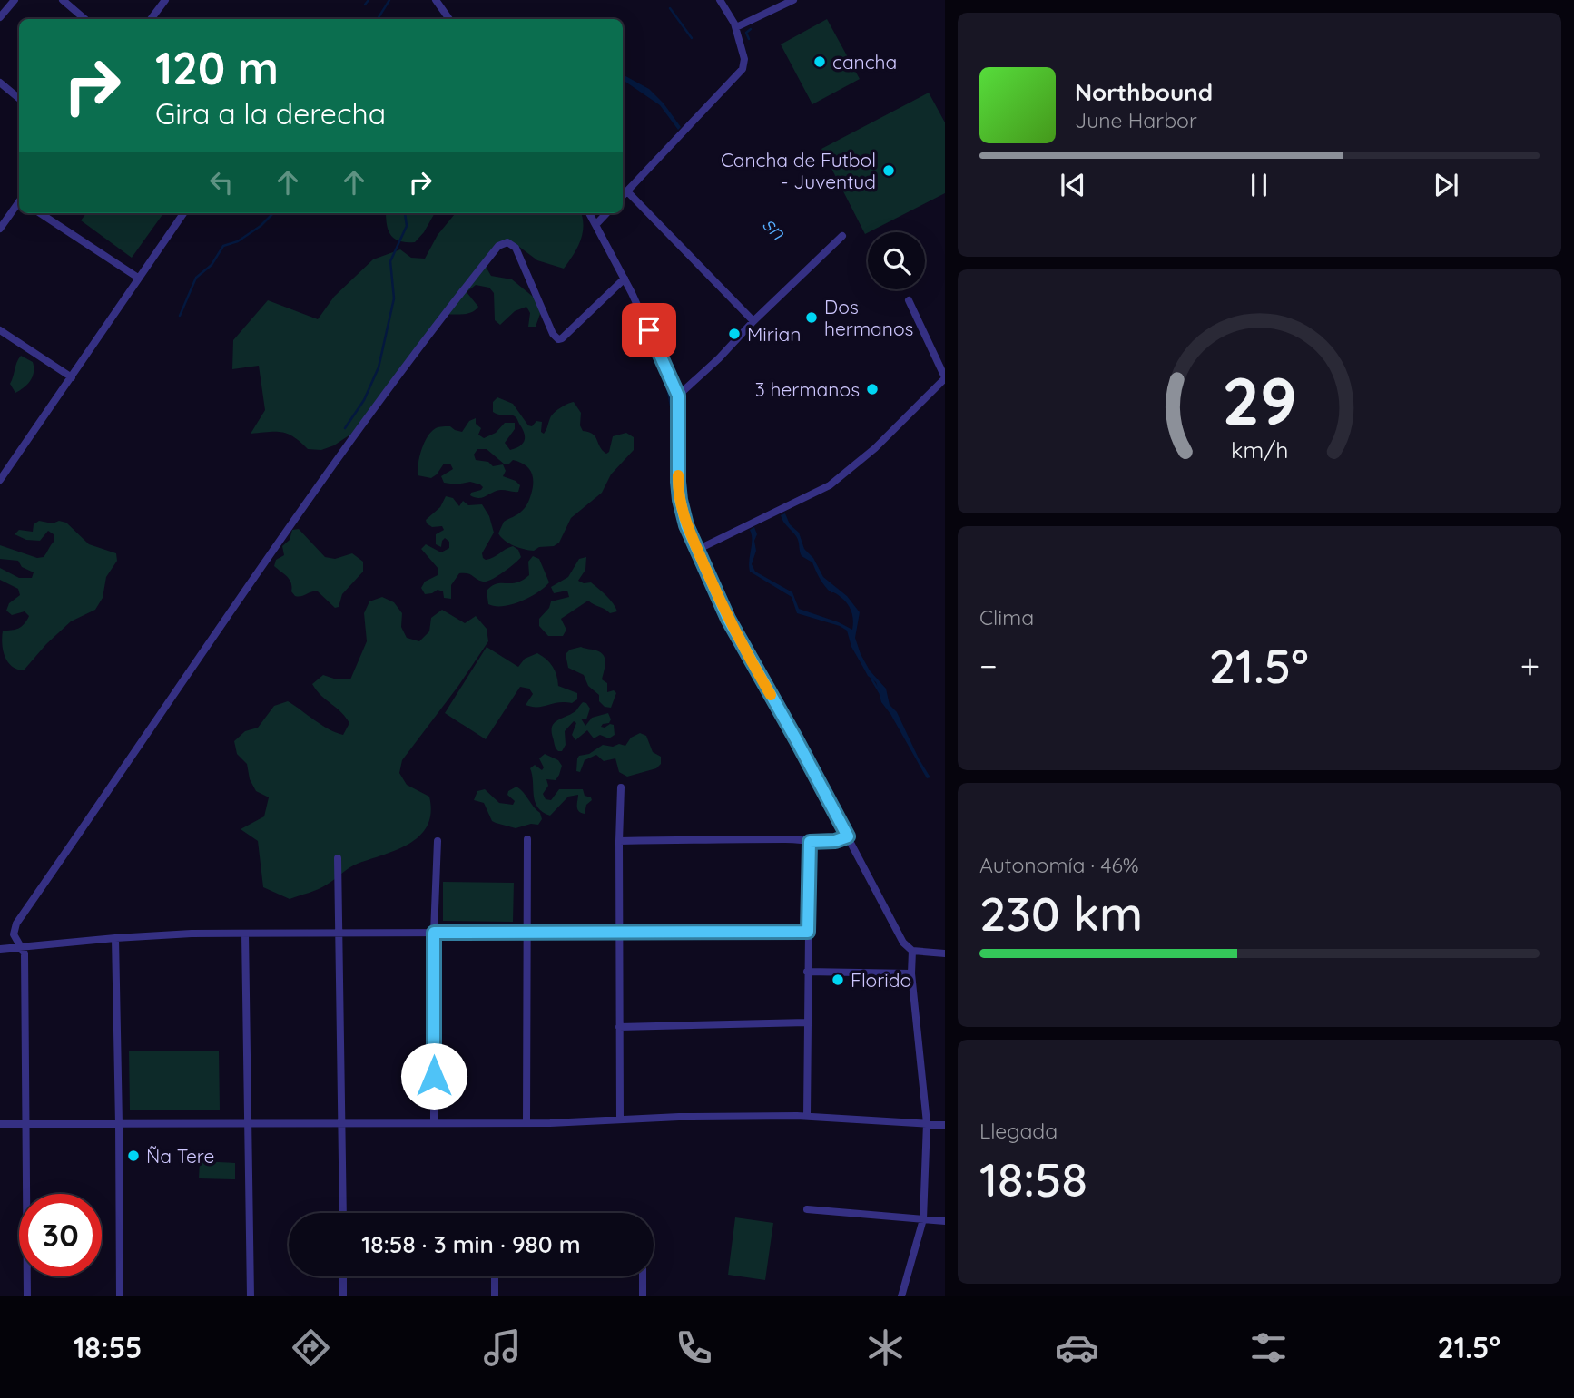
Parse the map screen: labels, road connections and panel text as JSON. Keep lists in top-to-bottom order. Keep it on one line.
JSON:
{"water":["sn"],"places":["cancha","Cancha de Futbol - Juventud","Dos hermanos","Mirian","3 hermanos","Florido","Ña Tere"],"page":{"turn":["120 m","Gira a la derecha"],"song":["Northbound","June Harbor"],"tile":["Clima",["Autonomía · 46%","230 km"],["Llegada","18:58"]],"heat":["−","21.5°","+"],"limit":"30","trip":"18:58 · 3 min · 980 m","tabs":["18:55","21.5°"],"gauge":["29","km/h"]}}
